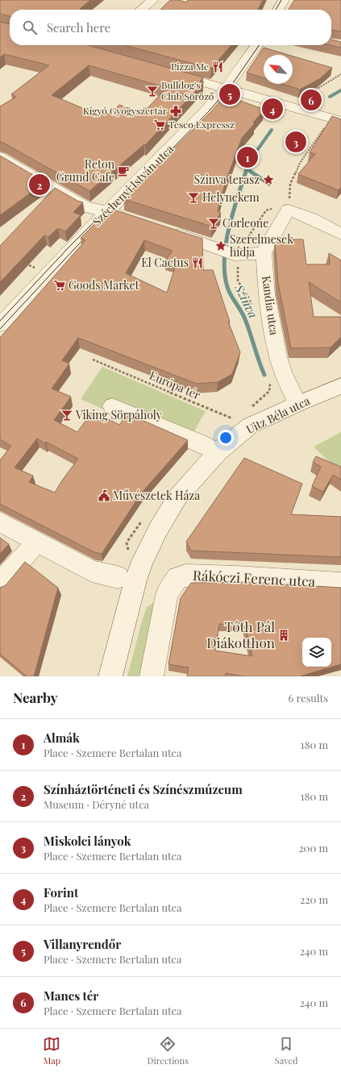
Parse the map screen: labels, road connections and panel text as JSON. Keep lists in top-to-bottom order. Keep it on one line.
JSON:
{"streets":{"street":["Széchenyi István utca","Kandia utca","Uitz Béla utca","Rákóczi Ferenc utca"],"path":["Európa tér"]},"crossings":[["Kandia utca","Uitz Béla utca"],["Európa tér","Uitz Béla utca"]],"water":["Szinva"],"places":{"restaurant":["Pizza Me","El Cactus"],"bar":["Bulldog's Club Söröző","Helynekem","Corleone","Viking Sörpáholy"],"pharmacy":["Kígyó Gyógyszertár"],"supermarket":["Tesco Expressz","Goods Market"],"cafe":["Reton Grund Cafe"],"place":["Szinva terasz","Szerelmesek hídja"],"public building":["Művészetek Háza"],"building":["Tóth Pál Diákotthon"]},"north":"top left","page":{"search":"Search here","pins":["5","6","4","3","1","2"],"heading":["Nearby","6 results"],"list":[{"mark":"1","name":"Almák","note":"Place · Szemere Bertalan utca","value":"180 m"},{"mark":"2","name":"Színháztörténeti és Színészmúzeum","note":"Museum · Déryné utca","value":"180 m"},{"mark":"3","name":"Miskolci lányok","note":"Place · Szemere Bertalan utca","value":"200 m"},{"mark":"4","name":"Forint","note":"Place · Szemere Bertalan utca","value":"220 m"},{"mark":"5","name":"Villanyrendőr","note":"Place · Szemere Bertalan utca","value":"240 m"},{"mark":"6","name":"Mancs tér","note":"Place · Szemere Bertalan utca","value":"240 m"}],"nav":["Map","Directions","Saved"]}}
